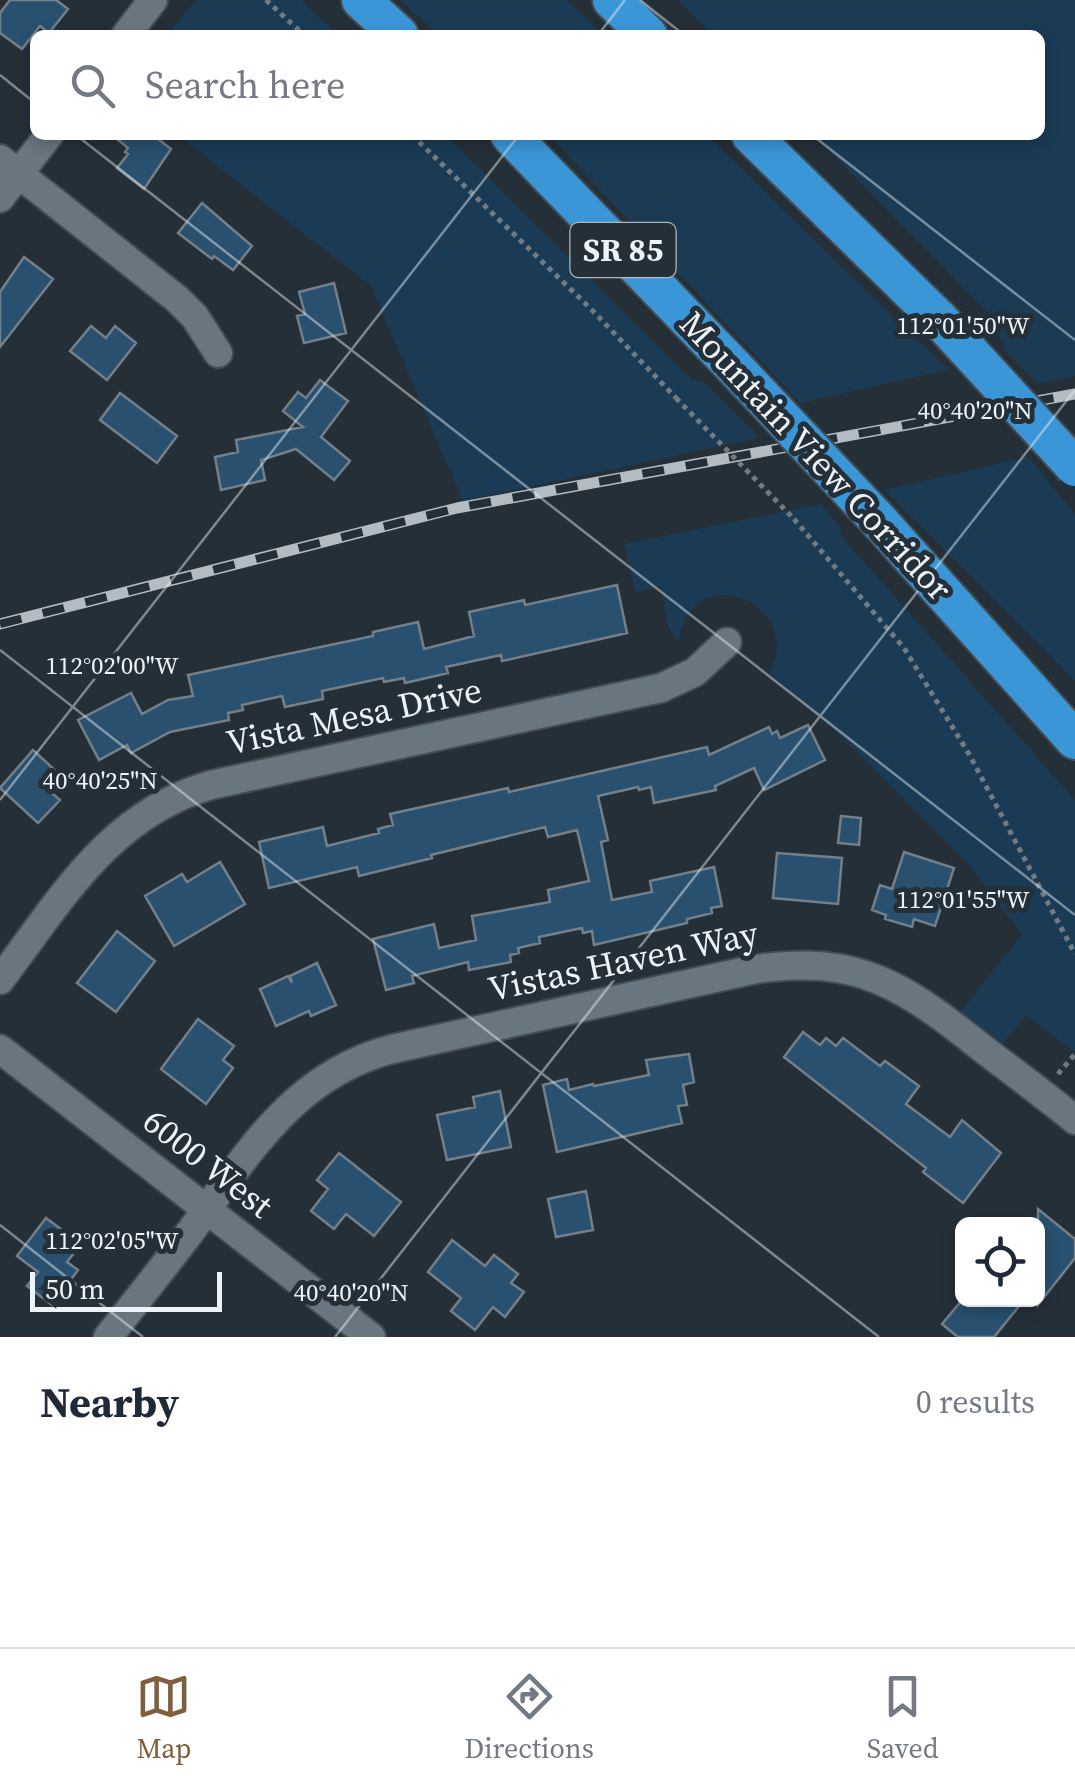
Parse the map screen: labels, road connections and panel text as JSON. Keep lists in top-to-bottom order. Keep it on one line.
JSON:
{"streets":{"highway":["SR 85","Mountain View Corridor"],"street":["Vista Mesa Drive","Vistas Haven Way","6000 West"]},"crossings":[["Vistas Haven Way","6000 West"]],"scale_bar":"50 m","page":{"search":"Search here","scale":"50 m","heading":["Nearby","0 results"],"nav":["Map","Directions","Saved"]},"coordinates":["112°01'50\"W","40°40'20\"N","112°02'00\"W","40°40'25\"N","112°01'55\"W","112°02'05\"W"]}
